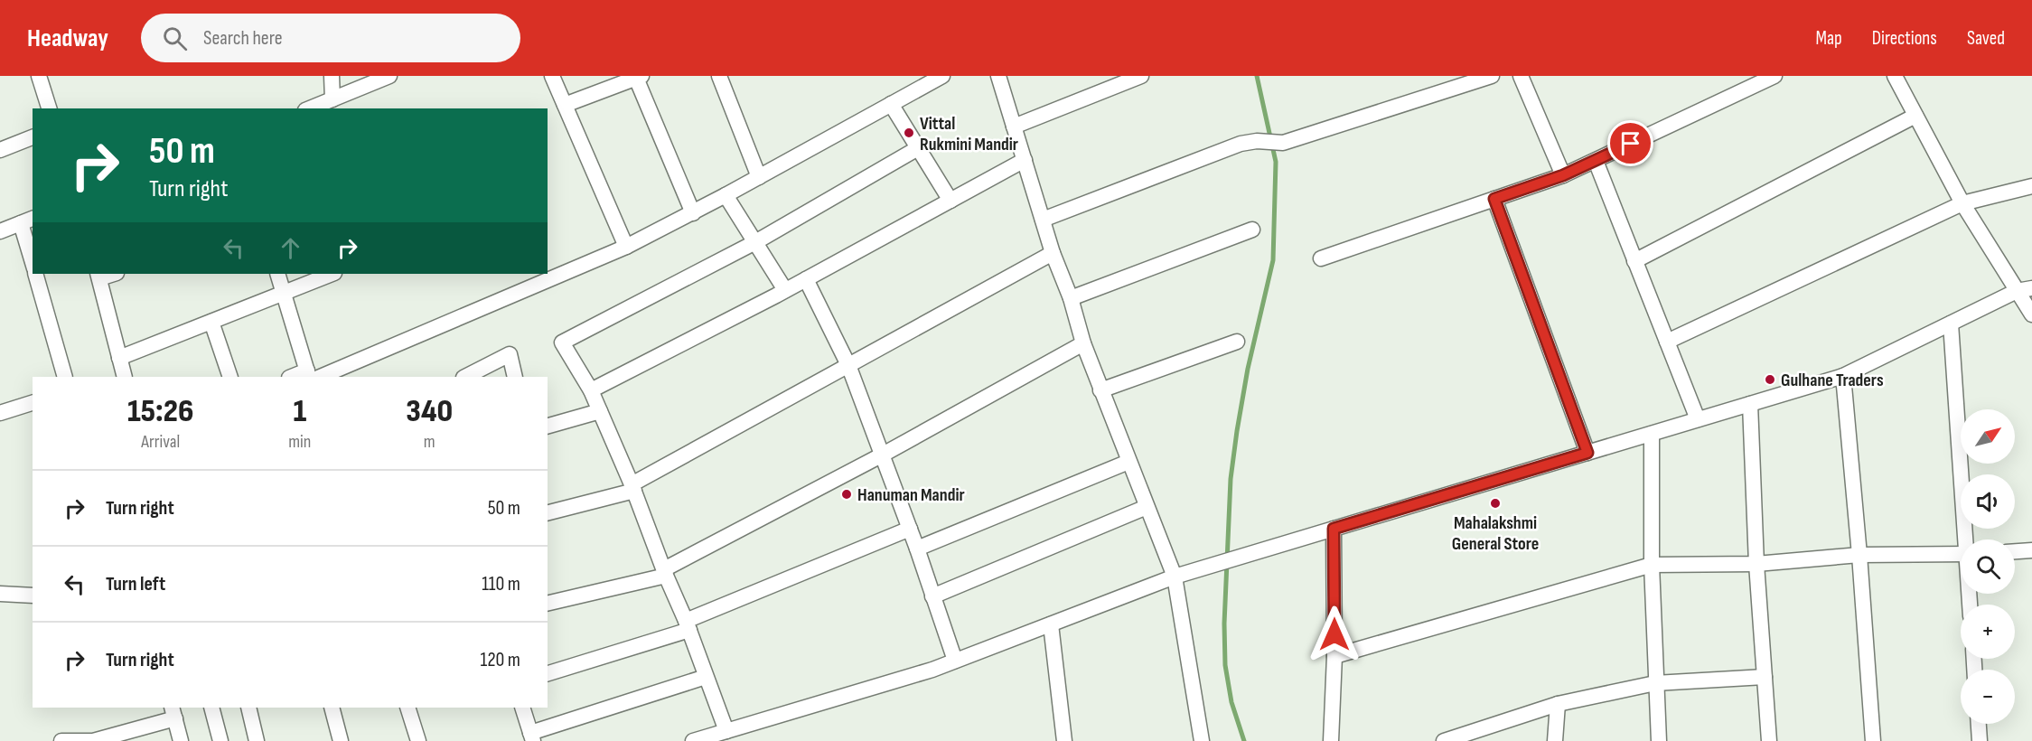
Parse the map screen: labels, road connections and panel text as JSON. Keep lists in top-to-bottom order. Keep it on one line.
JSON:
{"places":["Vittal Rukmini Mandir","Gulhane Traders","Hanuman Mandir","Mahalakshmi General Store"],"north":"top right","page":{"header":"Headway","search":"Search here","nav":["Map","Directions","Saved"],"turn":["50 m","Turn right"],"eta":["15:26","Arrival","1","min","340","m"],"map_buttons":["+","−"],"list":[{"name":"Turn right","value":"50 m"},{"name":"Turn left","value":"110 m"},{"name":"Turn right","value":"120 m"}]}}
